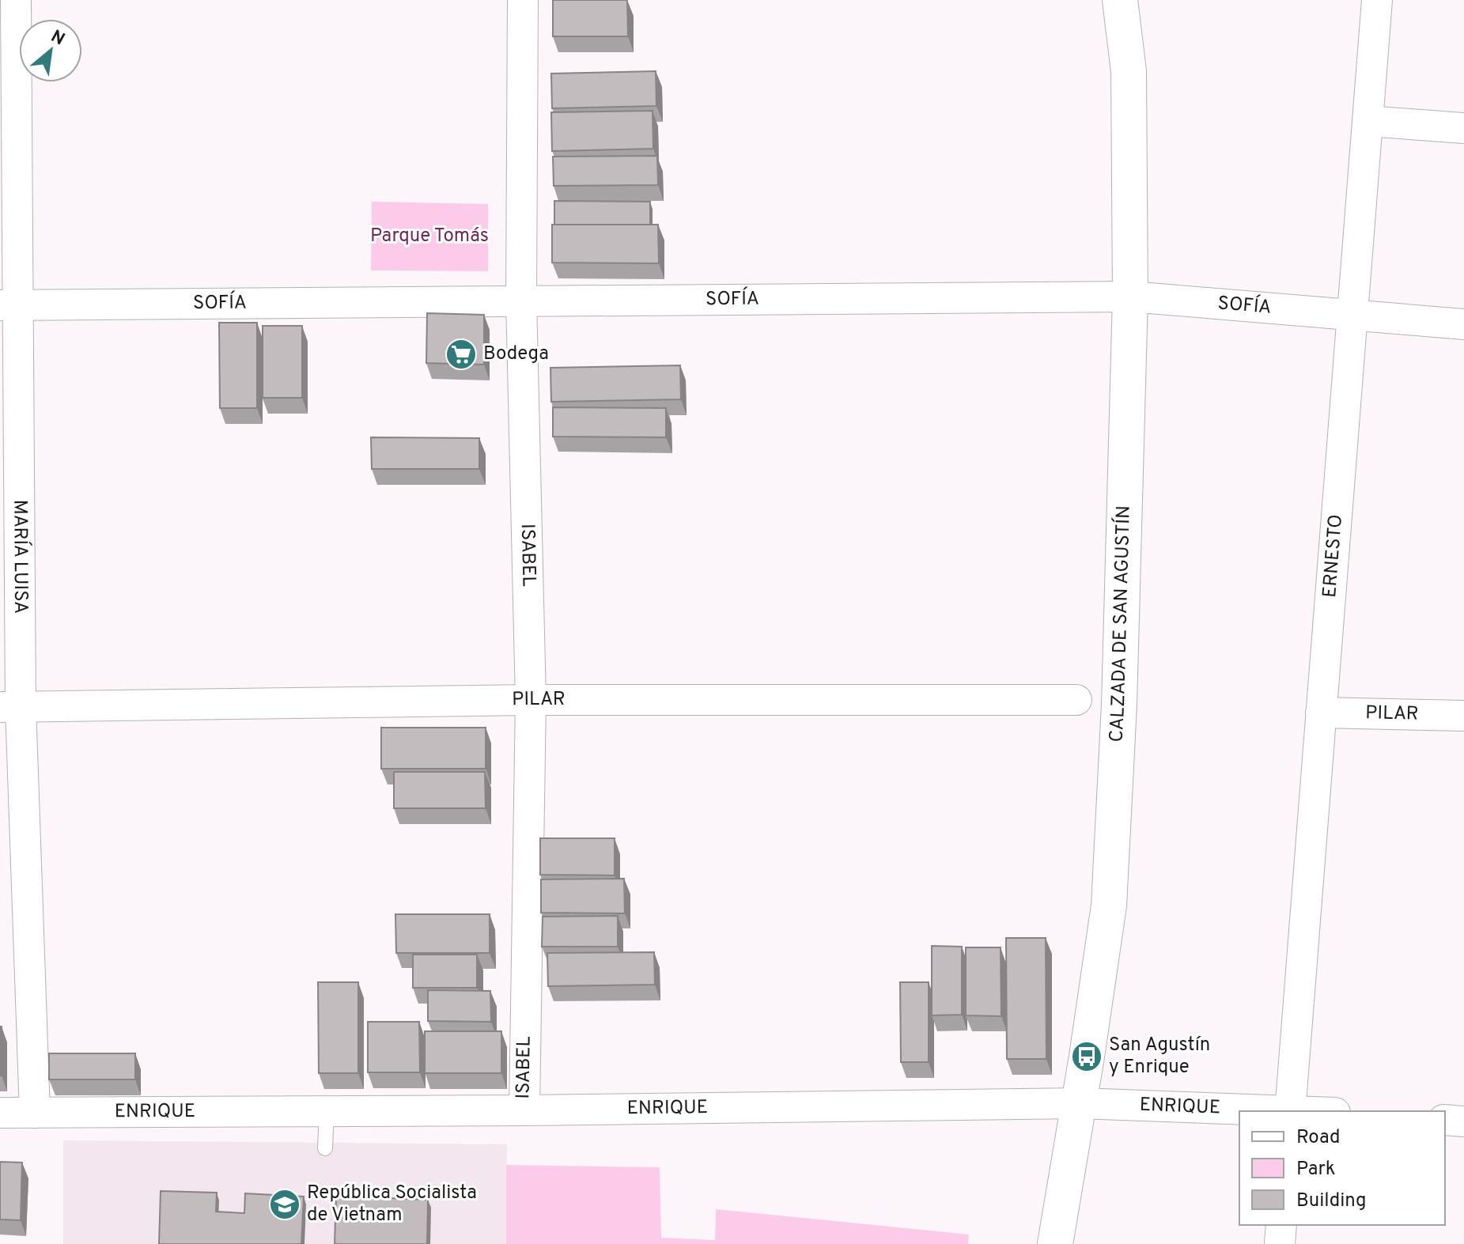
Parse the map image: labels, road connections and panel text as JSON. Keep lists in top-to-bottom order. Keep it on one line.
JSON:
{"streets":{"main road":["CALZADA DE SAN AGUSTÍN"],"street":["SOFÍA","ISABEL","MARÍA LUISA","ERNESTO","PILAR","ENRIQUE"]},"crossings":[["SOFÍA","ISABEL"],["SOFÍA","MARÍA LUISA"],["SOFÍA","ERNESTO"],["SOFÍA","CALZADA DE SAN AGUSTÍN"],["ISABEL","PILAR"],["ISABEL","ENRIQUE"],["MARÍA LUISA","PILAR"],["MARÍA LUISA","ENRIQUE"],["ERNESTO","PILAR"],["ERNESTO","ENRIQUE"],["CALZADA DE SAN AGUSTÍN","ENRIQUE"]],"parks":["Parque Tomás"],"places":{"supermarket":["Bodega"],"bus stop":["San Agustín y Enrique"],"school or university":["República Socialista de Vietnam"]},"legend":["Road","Park","Building"],"north":"top right"}
